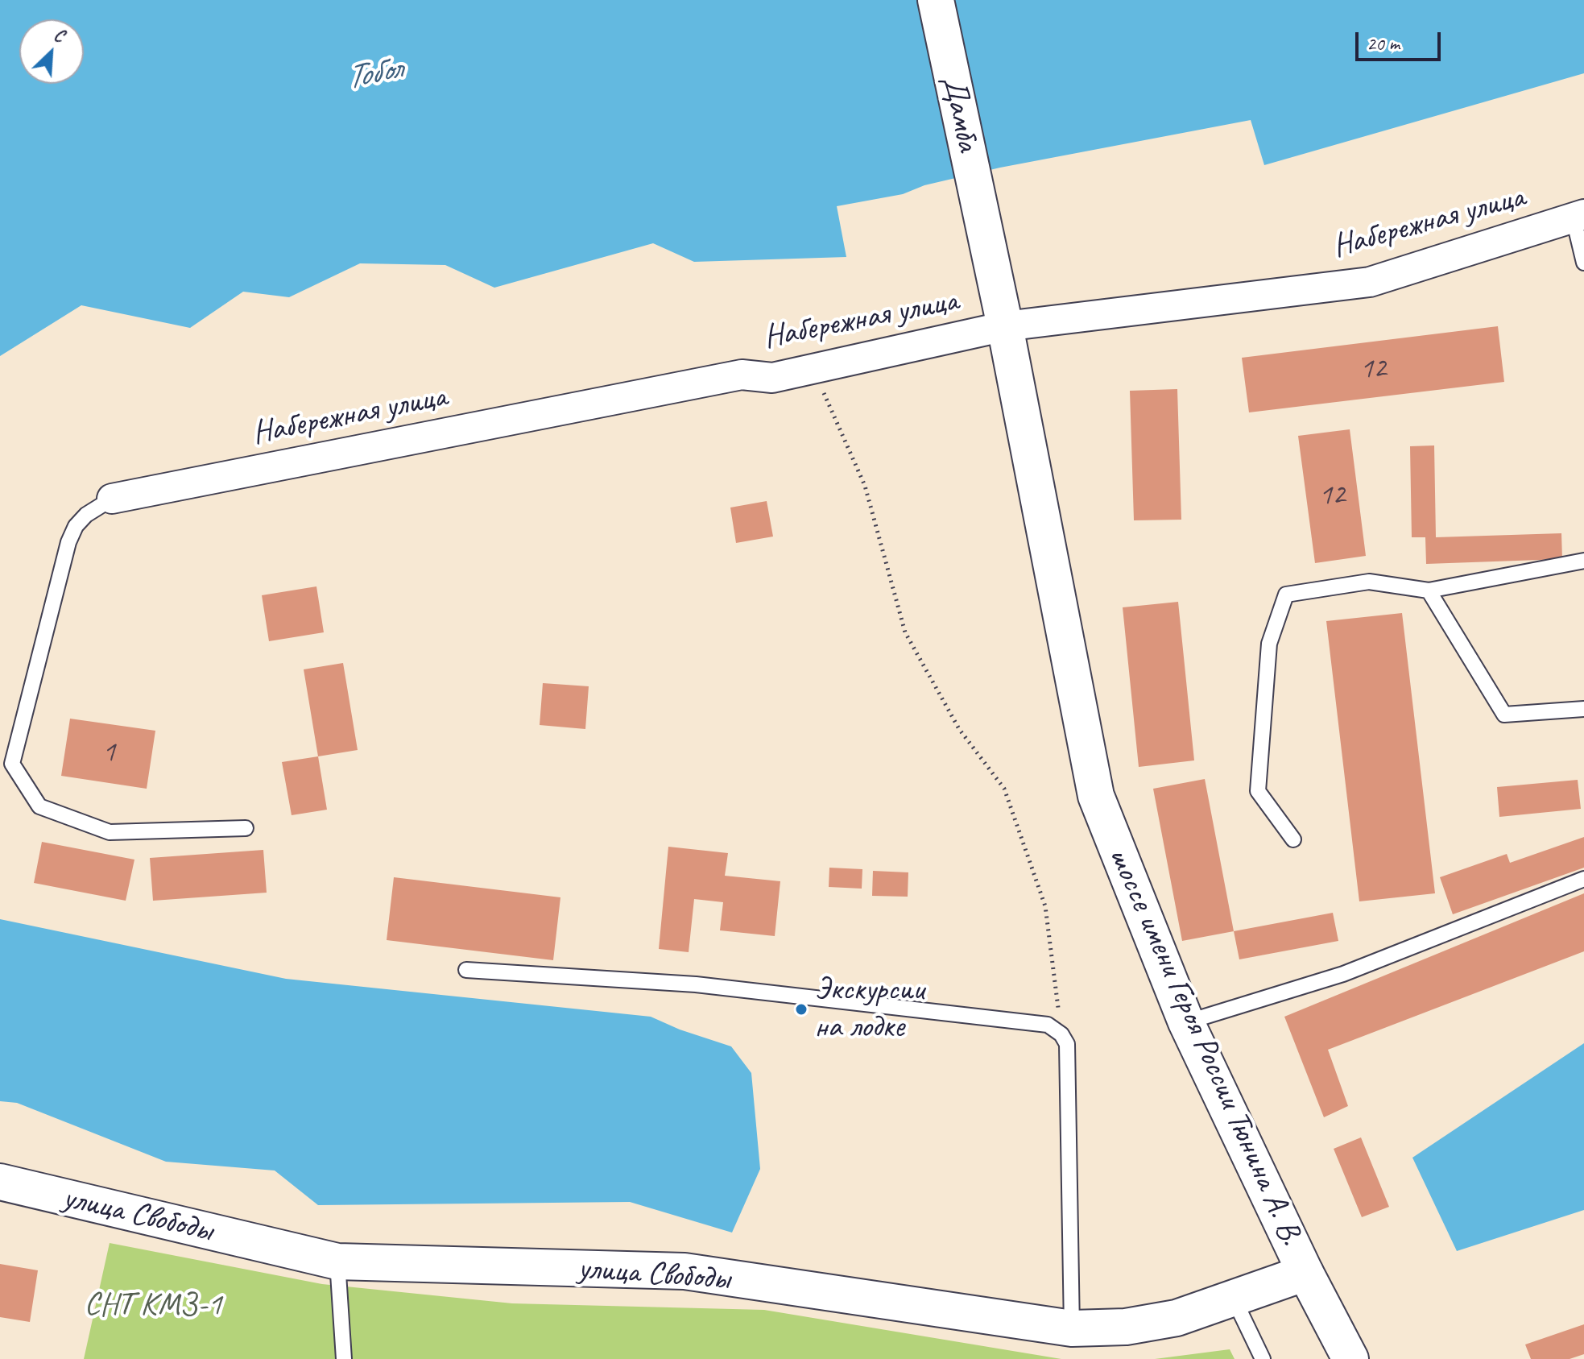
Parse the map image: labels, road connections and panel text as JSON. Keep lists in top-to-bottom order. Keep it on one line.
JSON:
{"streets":{"main road":["Дамба","шоссе имени Героя России Тюнина А. В.","улица Свободы"],"street":["Набережная улица"]},"crossings":[["Дамба","Набережная улица"],["Дамба","шоссе имени Героя России Тюнина А. В."],["Набережная улица","шоссе имени Героя России Тюнина А. В."],["шоссе имени Героя России Тюнина А. В.","улица Свободы"]],"water":["Тобол"],"parks":["СНТ КМЗ-1"],"places":["Экскурсии на лодке"],"house_numbers":["12","12","1"],"scale_bar":"20 m","north":"top right"}
